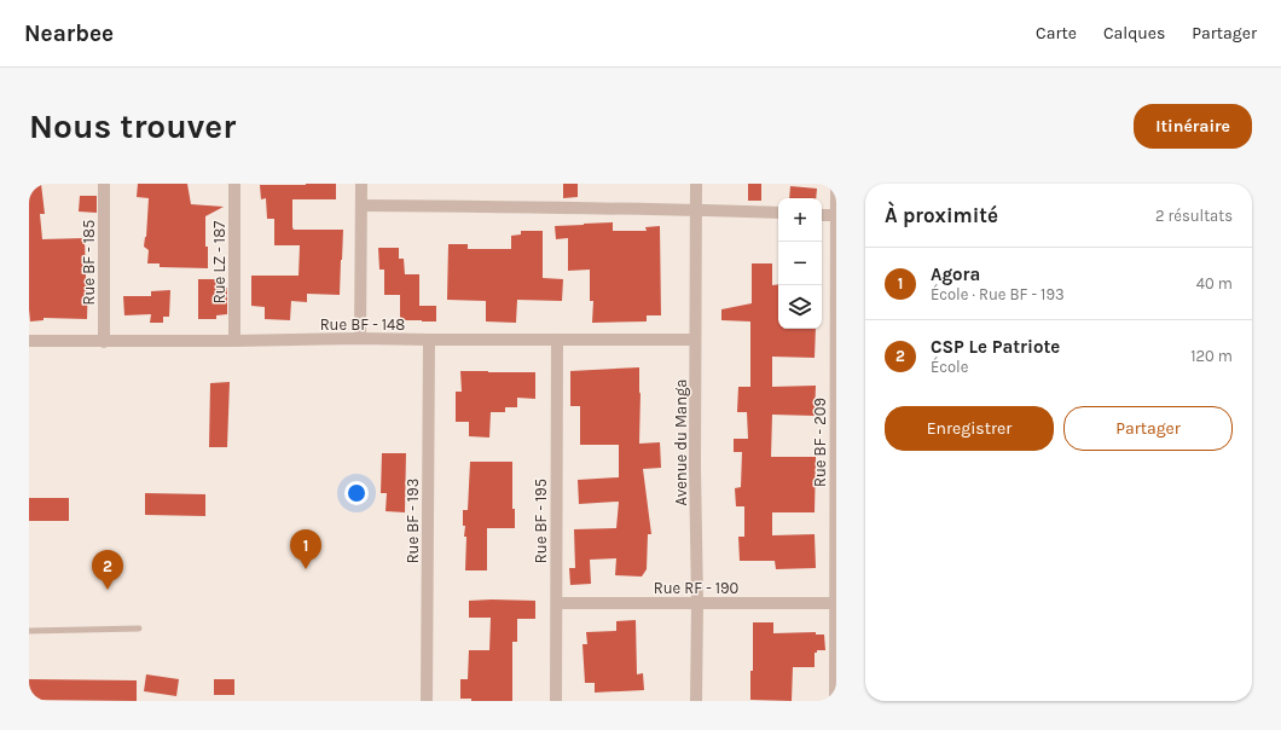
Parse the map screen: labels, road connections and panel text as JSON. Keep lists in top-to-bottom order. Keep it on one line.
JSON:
{"streets":{"street":["Rue BF - 185","Rue LZ - 187","Rue BF - 148","Avenue du Manga","Rue BF - 209","Rue BF - 193","Rue BF - 195","Rue RF - 190"]},"crossings":[["Rue BF - 185","Rue BF - 148"],["Rue LZ - 187","Rue BF - 148"],["Rue BF - 148","Avenue du Manga"],["Rue BF - 148","Rue BF - 193"],["Rue BF - 148","Rue BF - 195"],["Avenue du Manga","Rue RF - 190"],["Rue BF - 209","Rue RF - 190"],["Rue BF - 195","Rue RF - 190"]],"page":{"header":"Nearbee","nav":["Carte","Calques","Partager"],"buttons":["Itinéraire",["Enregistrer","Partager"]],"title":"Nous trouver","heading":["À proximité","2 résultats"],"map_buttons":["+","−"],"list":[{"mark":"1","name":"Agora","note":"École · Rue BF - 193","value":"40 m"},{"mark":"2","name":"CSP Le Patriote","note":"École","value":"120 m"}],"pins":["1","2"]}}
